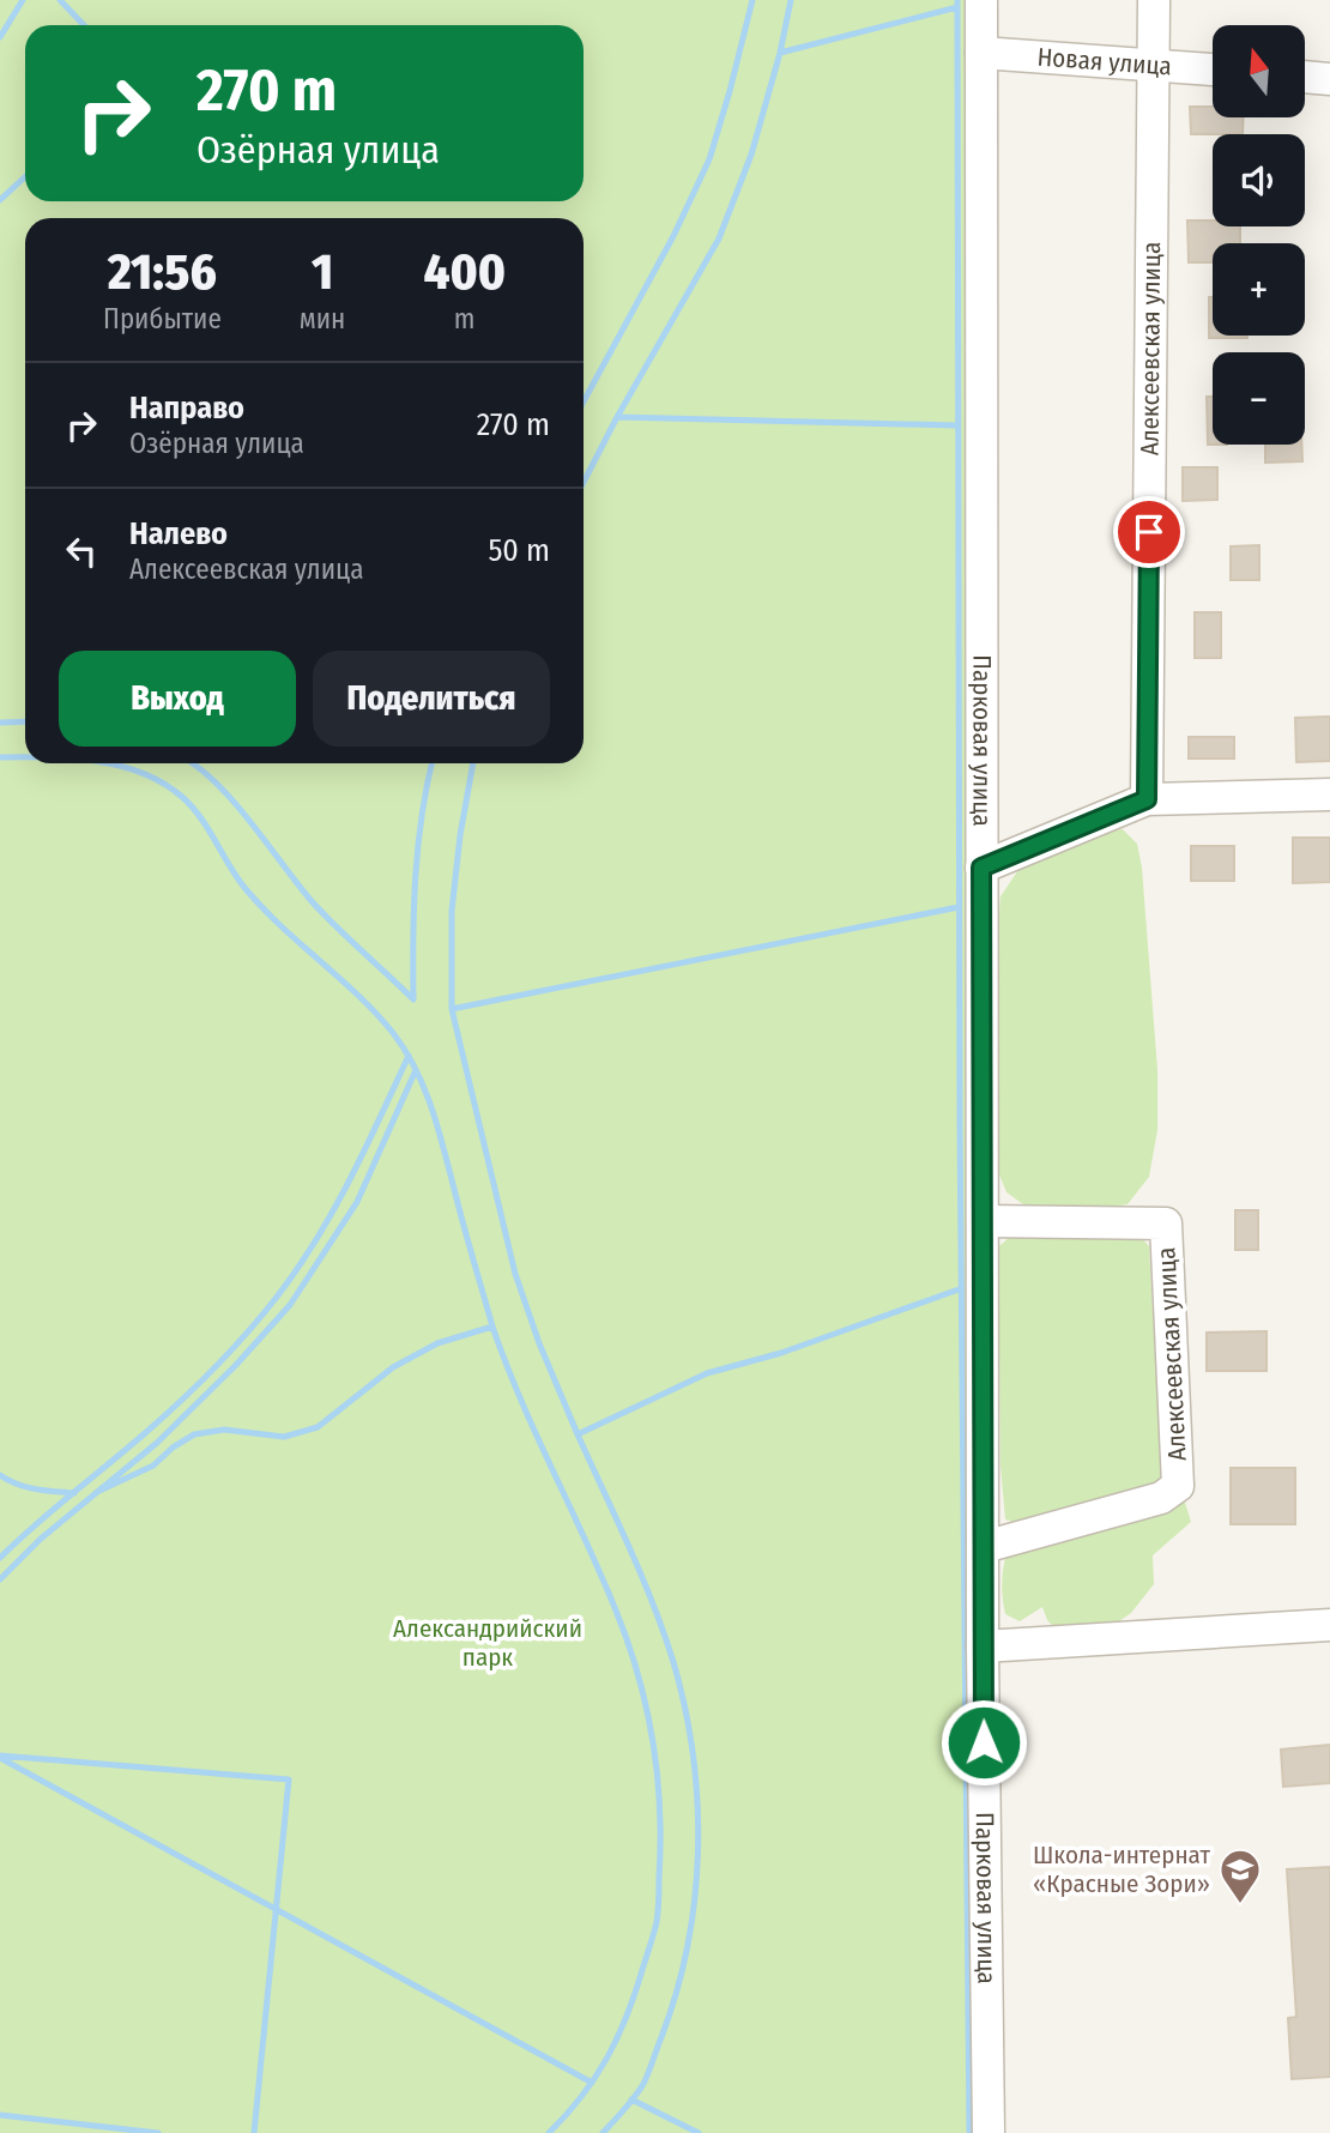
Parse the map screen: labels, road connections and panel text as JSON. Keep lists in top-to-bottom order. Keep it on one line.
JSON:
{"streets":{"street":["Новая улица","Алексеевская улица","Парковая улица"]},"crossings":[["Новая улица","Алексеевская улица"],["Новая улица","Парковая улица"],["Алексеевская улица","Парковая улица"]],"parks":["Александрийский парк"],"places":{"school or university":["Школа-интернат «Красные Зори»"]},"north":"top","page":{"map_buttons":["+","−"],"turn":["270 m","Озёрная улица"],"eta":["21:56","Прибытие","1","мин","400","m"],"list":[{"name":"Направо","note":"Озёрная улица","value":"270 m"},{"name":"Налево","note":"Алексеевская улица","value":"50 m"}],"buttons":["Выход","Поделиться"]}}
